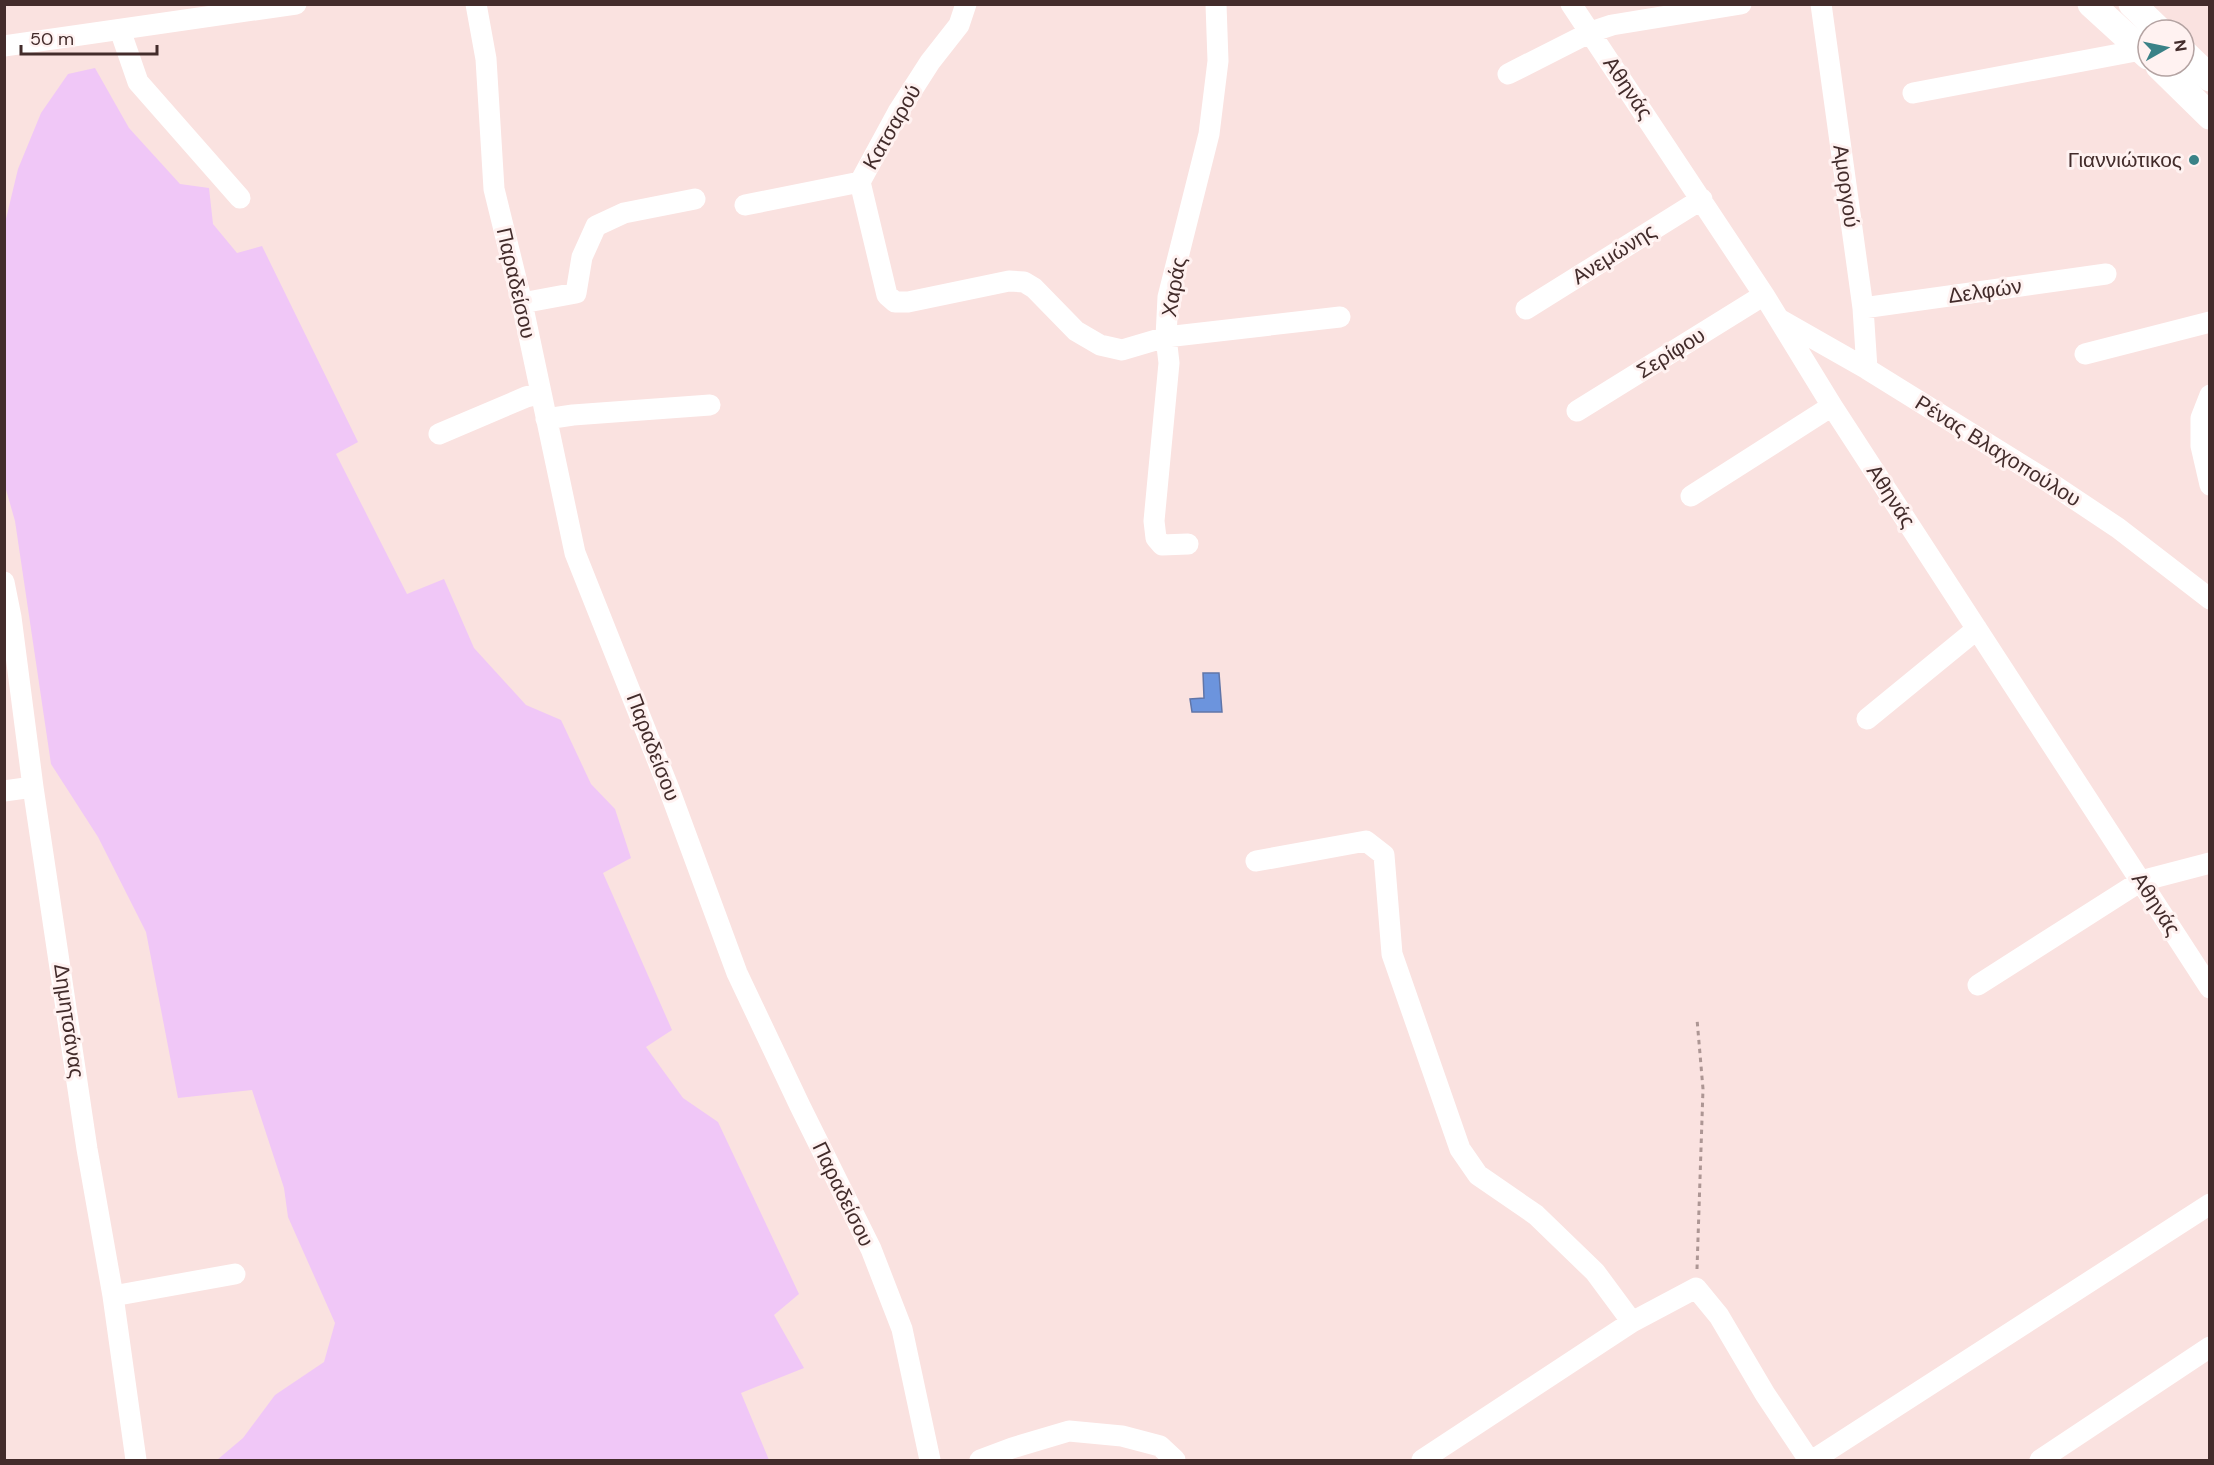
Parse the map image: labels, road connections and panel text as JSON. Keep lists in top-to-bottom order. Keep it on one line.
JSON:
{"streets":{"street":["Αθηνάς","Κατσαρού","Αμοργού","Ανεμώνης","Παραδείσου","Χαράς","Δελφών","Σερίφου","Ρένας Βλαχοπούλου","Δημητσάνας"]},"crossings":[["Αθηνάς","Ανεμώνης"],["Αθηνάς","Σερίφου"],["Αθηνάς","Ρένας Βλαχοπούλου"],["Αμοργού","Δελφών"],["Αμοργού","Ρένας Βλαχοπούλου"]],"places":["Γιαννιώτικος"],"scale_bar":"50 m","north":"right"}
